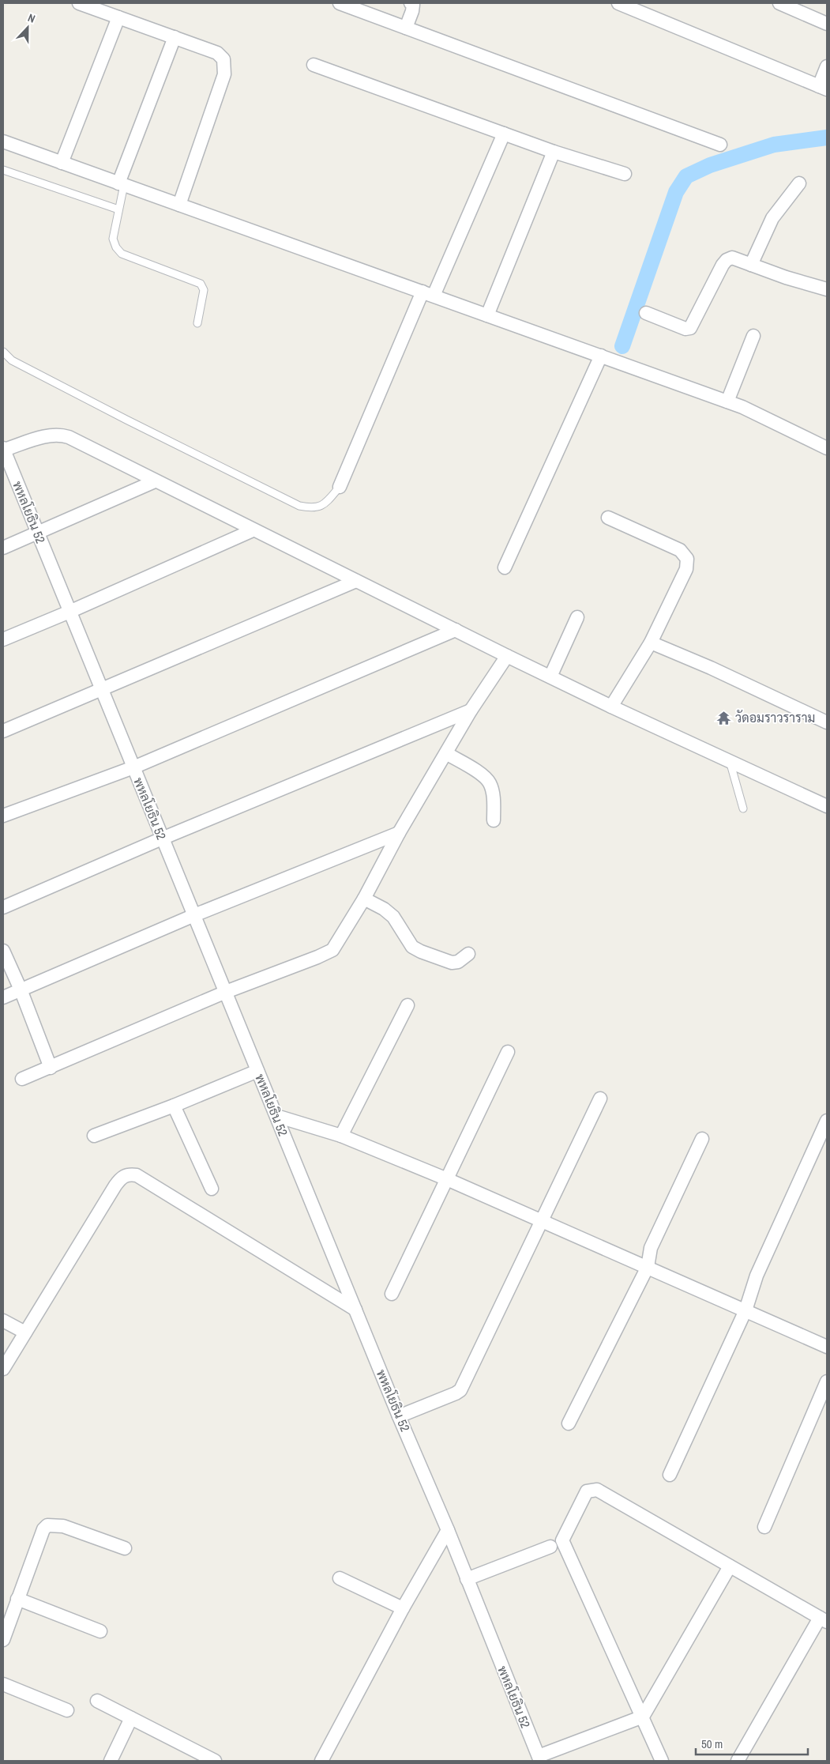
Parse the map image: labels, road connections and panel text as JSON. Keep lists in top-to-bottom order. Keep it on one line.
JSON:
{"streets":{"street":["พหลโยธิน 52"]},"places":{"temple":["วัดอมราวราราม"]},"scale_bar":"50 m","north":"top"}
